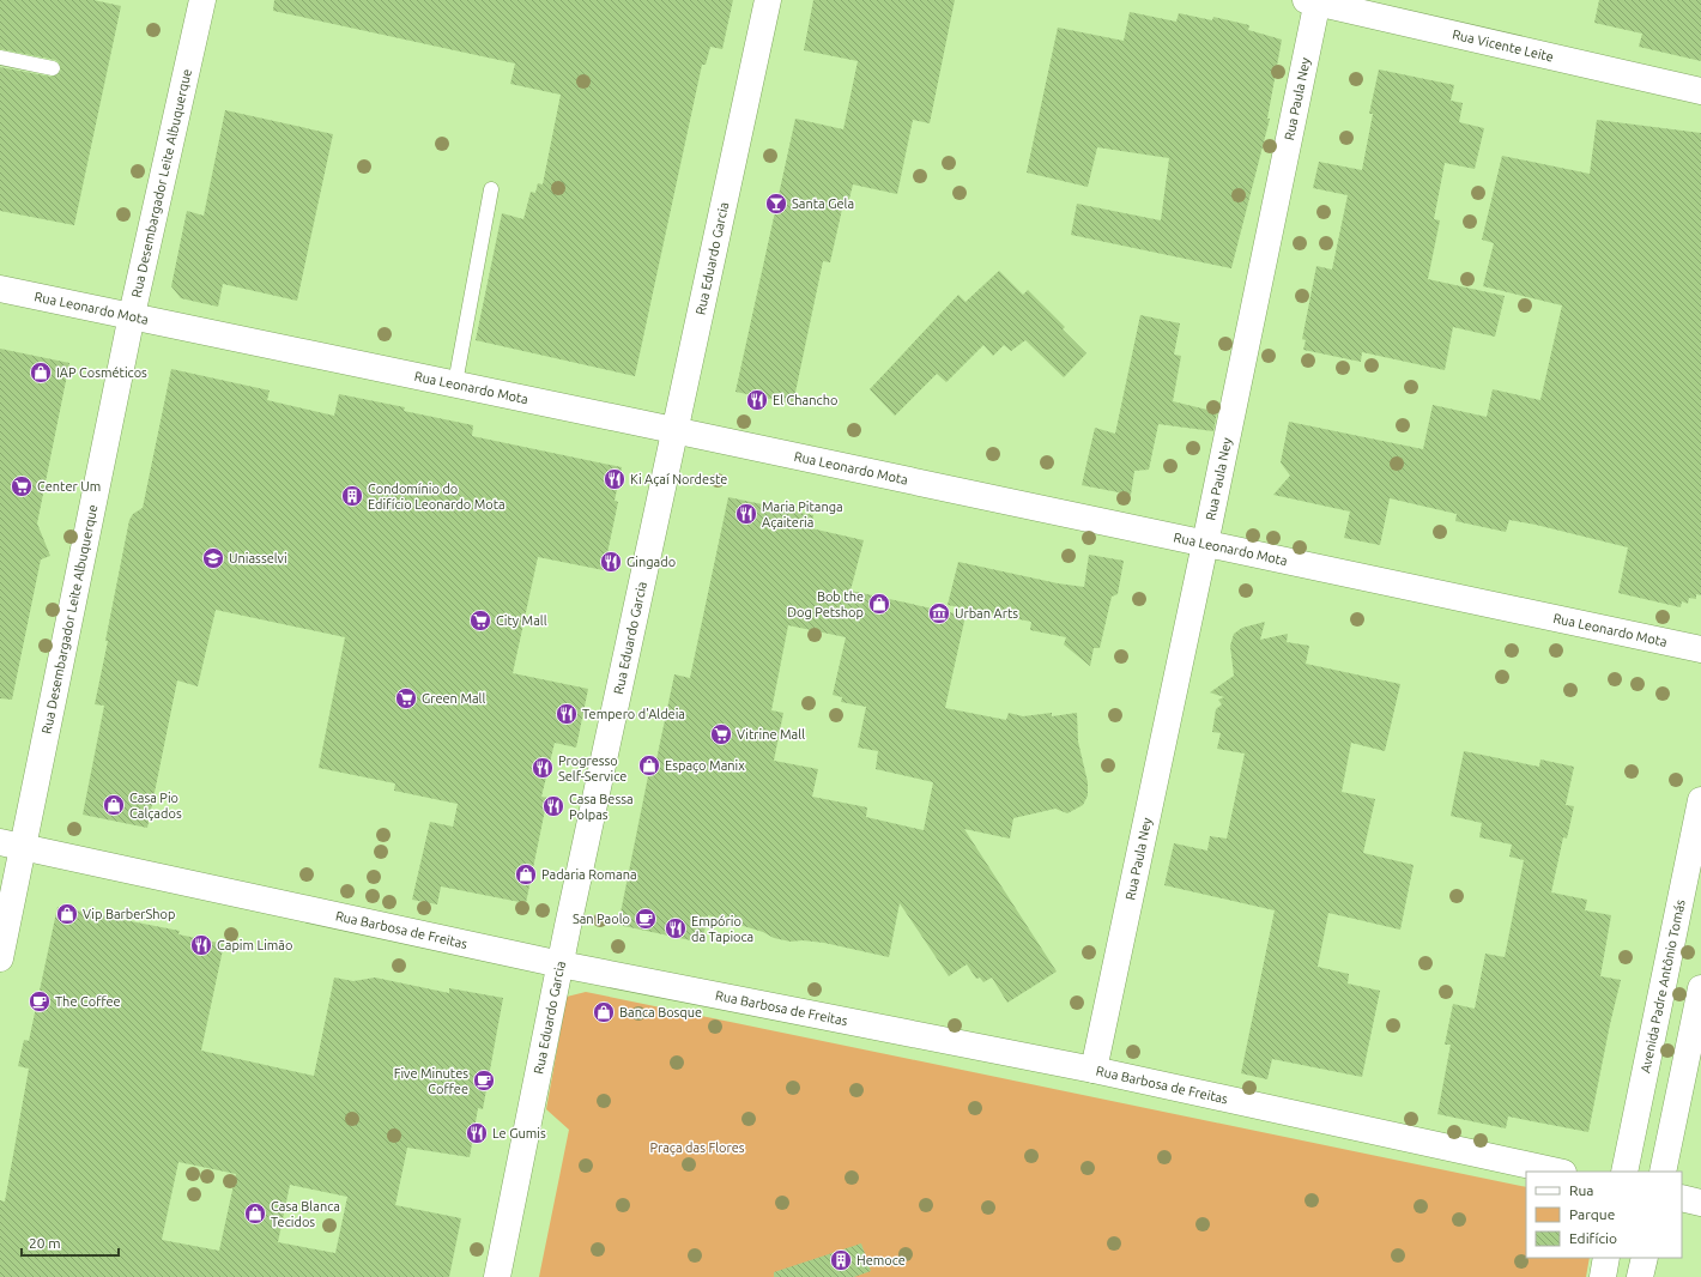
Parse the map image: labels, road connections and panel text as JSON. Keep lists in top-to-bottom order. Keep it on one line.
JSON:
{"streets":{"street":["Rua Vicente Leite","Rua Paula Ney","Rua Desembargador Leite Albuquerque","Rua Eduardo Garcia","Rua Leonardo Mota","Rua Barbosa de Freitas","Avenida Padre Antônio Tomás"]},"crossings":[["Rua Vicente Leite","Rua Paula Ney"],["Rua Paula Ney","Rua Leonardo Mota"],["Rua Paula Ney","Rua Barbosa de Freitas"],["Rua Desembargador Leite Albuquerque","Rua Leonardo Mota"],["Rua Desembargador Leite Albuquerque","Rua Barbosa de Freitas"],["Rua Eduardo Garcia","Rua Leonardo Mota"],["Rua Eduardo Garcia","Rua Barbosa de Freitas"]],"parks":["Praça das Flores"],"places":{"bar":["Santa Gela"],"shop":["IAP Cosméticos","Bob the Dog Petshop","Espaço Manix","Casa Pio Calçados","Padaria Romana","Vip BarberShop","Banca Bosque","Casa Blanca Tecidos"],"restaurant":["El Chancho","Ki Açaí Nordeste","Maria Pitanga Açaiteria","Gingado","Tempero d'Aldeia","Progresso Self-Service","Casa Bessa Polpas","Empório da Tapioca","Capim Limão","Le Gumis"],"supermarket":["Center Um","City Mall","Green Mall","Vitrine Mall"],"building":["Condomínio do Edifício Leonardo Mota","Hemoce"],"school or university":["Uniasselvi"],"museum":["Urban Arts"],"cafe":["San Paolo","The Coffee","Five Minutes Coffee"]},"legend":["Rua","Parque","Edifício"],"scale_bar":"20 m"}
